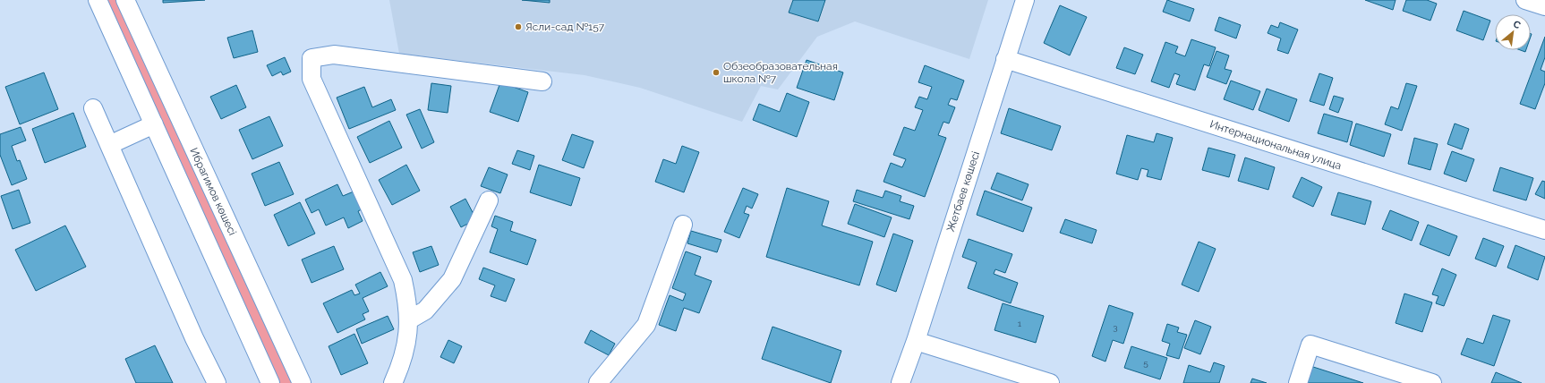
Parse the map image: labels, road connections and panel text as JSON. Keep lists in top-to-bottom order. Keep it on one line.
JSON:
{"streets":{"street":["Интернациональная улица","Ибрагимов көшесі","Жетбаев көшесі"]},"crossings":[["Интернациональная улица","Жетбаев көшесі"]],"places":["Ясли-сад №157","Обзеобразовательная школа №7"],"house_numbers":["1","3","5"],"north":"top right"}
